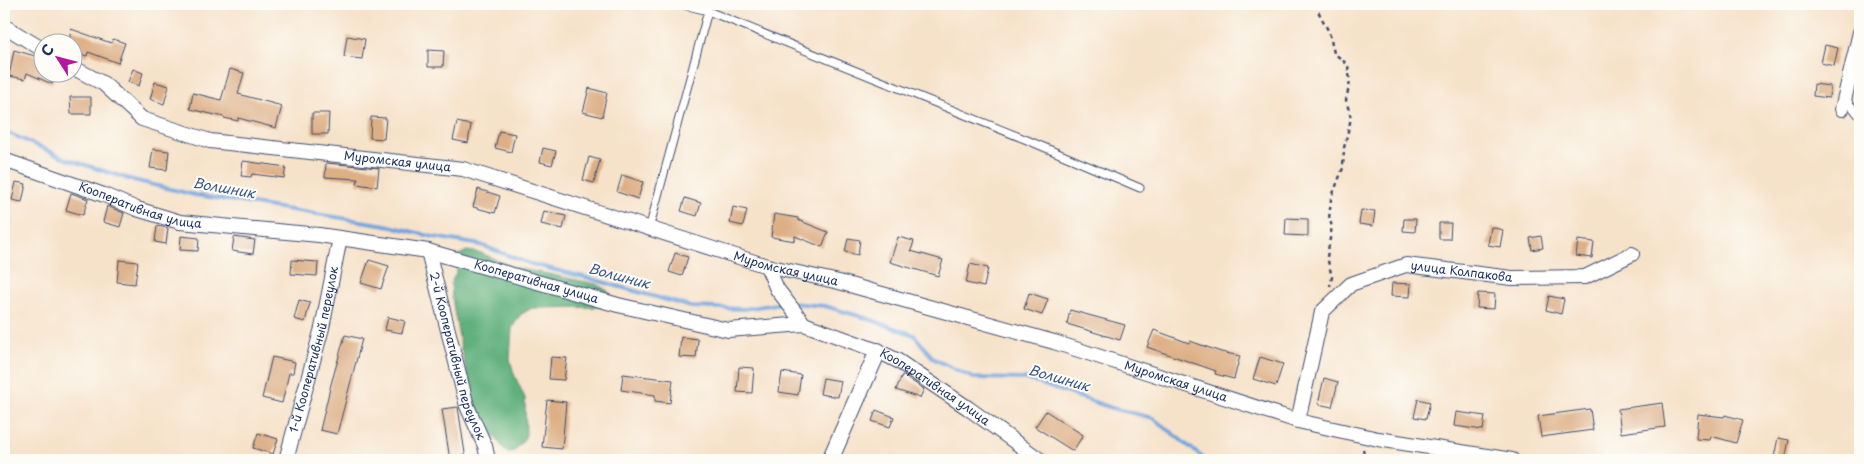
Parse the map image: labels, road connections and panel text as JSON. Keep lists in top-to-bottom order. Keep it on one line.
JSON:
{"streets":{"street":["Муромская улица","Кооперативная улица","улица Колпакова","1-й Кооперативный переулок","2-й Кооперативный переулок"]},"crossings":[["Муромская улица","улица Колпакова"],["Кооперативная улица","1-й Кооперативный переулок"],["Кооперативная улица","2-й Кооперативный переулок"]],"water":["Волшник"],"north":"top left"}
